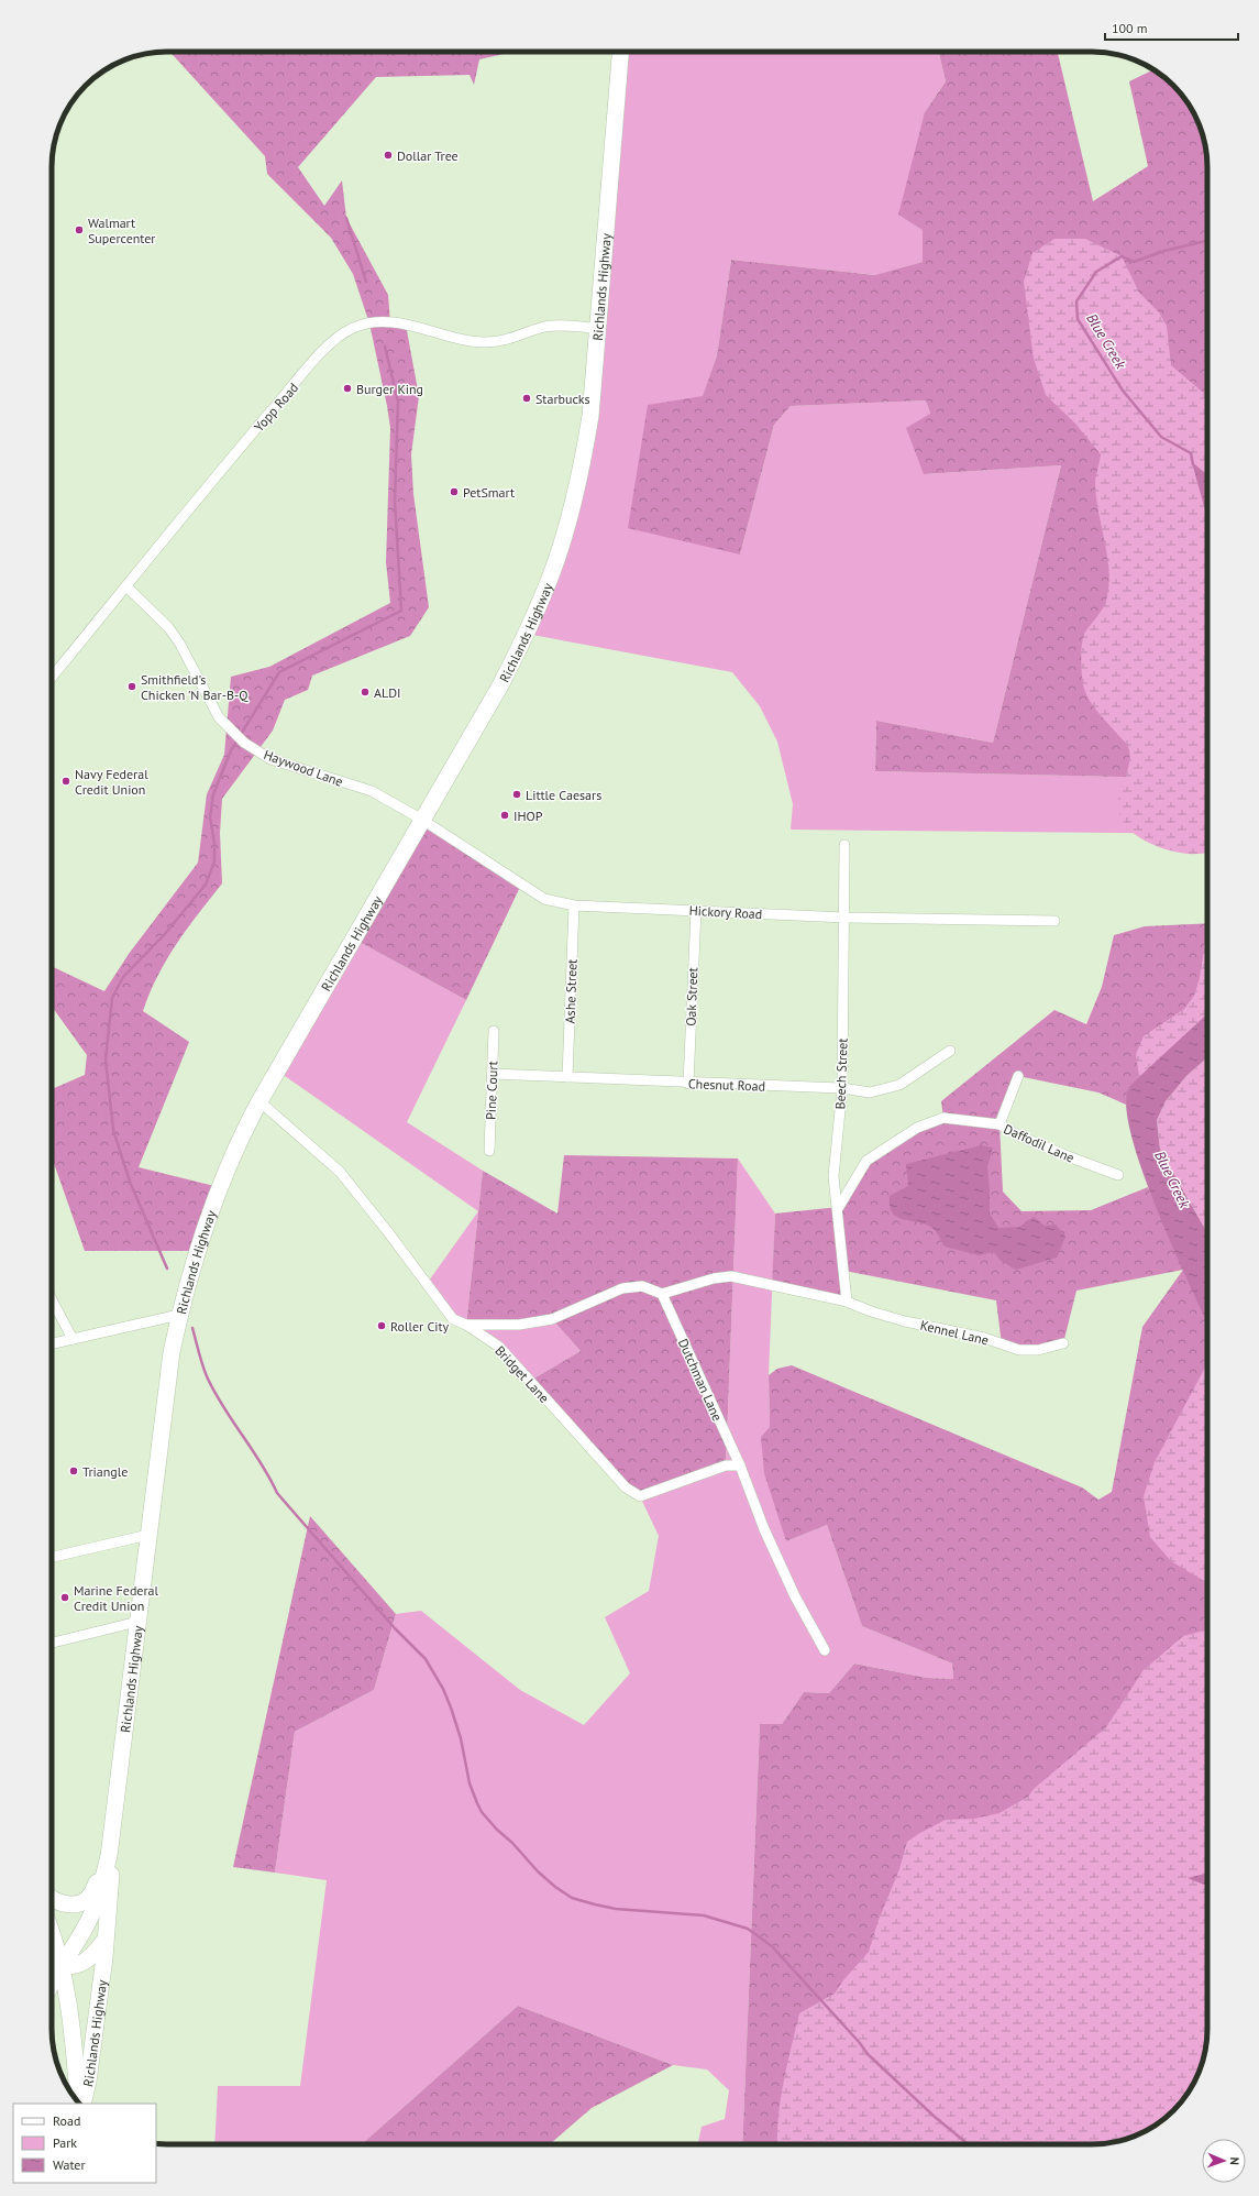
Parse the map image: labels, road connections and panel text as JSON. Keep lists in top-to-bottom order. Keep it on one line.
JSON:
{"streets":{"main road":["Richlands Highway"],"street":["Yopp Road","Haywood Lane","Hickory Road","Ashe Street","Oak Street","Beech Street","Chesnut Road","Pine Court","Daffodil Lane","Kennel Lane","Bridget Lane","Dutchman Lane"]},"crossings":[["Richlands Highway","Yopp Road"],["Richlands Highway","Haywood Lane"],["Richlands Highway","Hickory Road"],["Richlands Highway","Bridget Lane"],["Yopp Road","Haywood Lane"],["Haywood Lane","Hickory Road"],["Hickory Road","Ashe Street"],["Hickory Road","Oak Street"],["Hickory Road","Beech Street"],["Ashe Street","Chesnut Road"],["Oak Street","Chesnut Road"],["Beech Street","Chesnut Road"],["Beech Street","Daffodil Lane"],["Beech Street","Kennel Lane"],["Chesnut Road","Pine Court"],["Kennel Lane","Dutchman Lane"],["Bridget Lane","Dutchman Lane"]],"water":["Blue Creek"],"places":["Dollar Tree","Walmart Supercenter","Burger King","Starbucks","PetSmart","Smithfield's Chicken 'N Bar-B-Q","ALDI","Navy Federal Credit Union","Little Caesars","IHOP","Roller City","Triangle","Marine Federal Credit Union"],"legend":["Road","Park","Water"],"scale_bar":"100 m","north":"right"}
